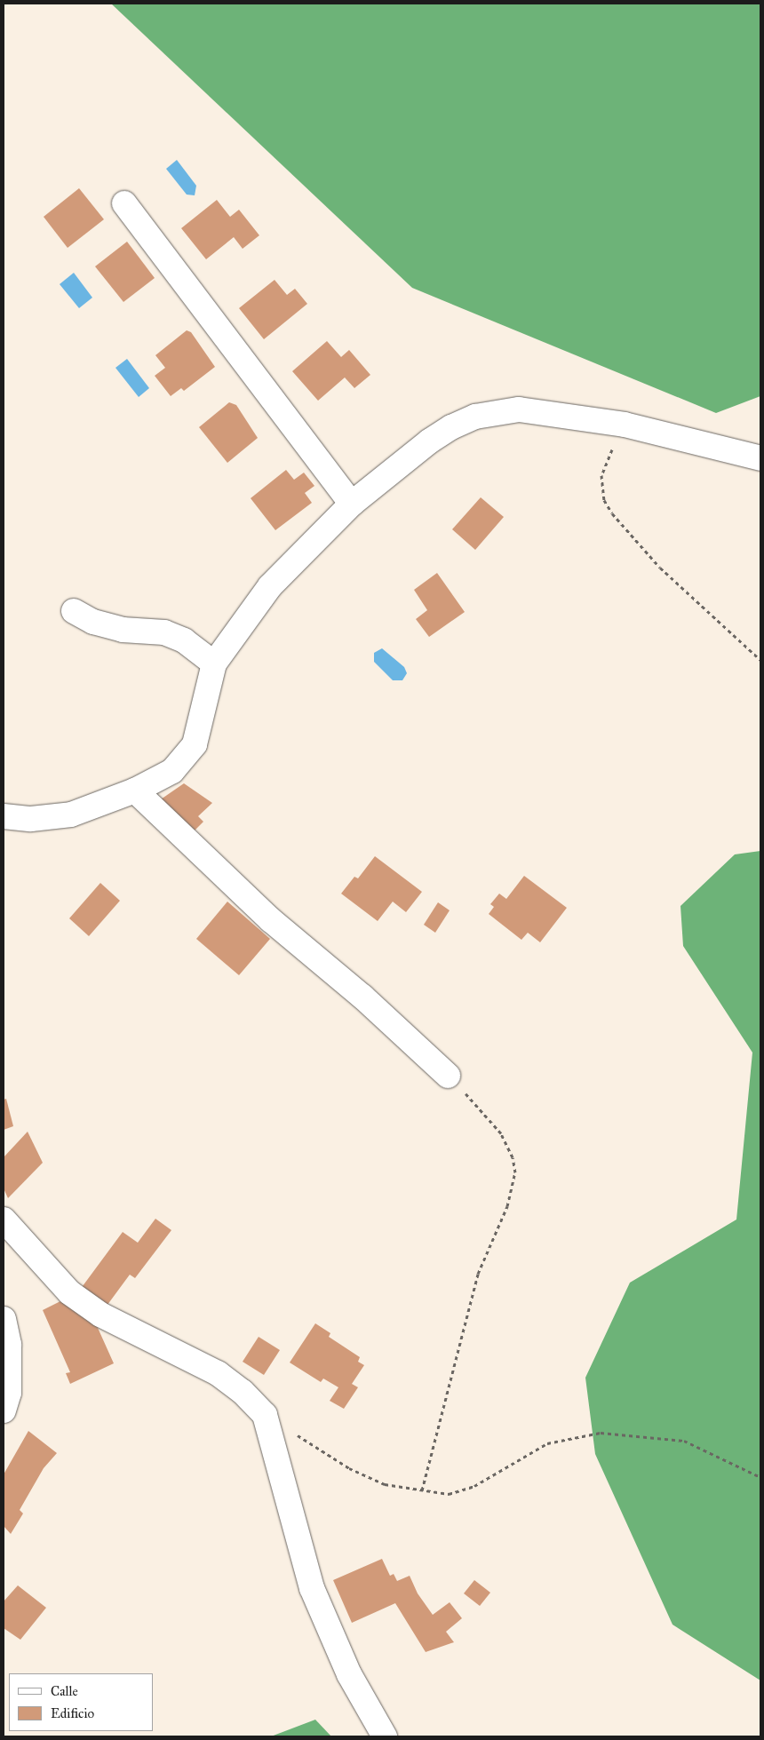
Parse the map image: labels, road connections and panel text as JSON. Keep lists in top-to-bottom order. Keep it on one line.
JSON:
{"legend":["Calle","Edificio"]}
